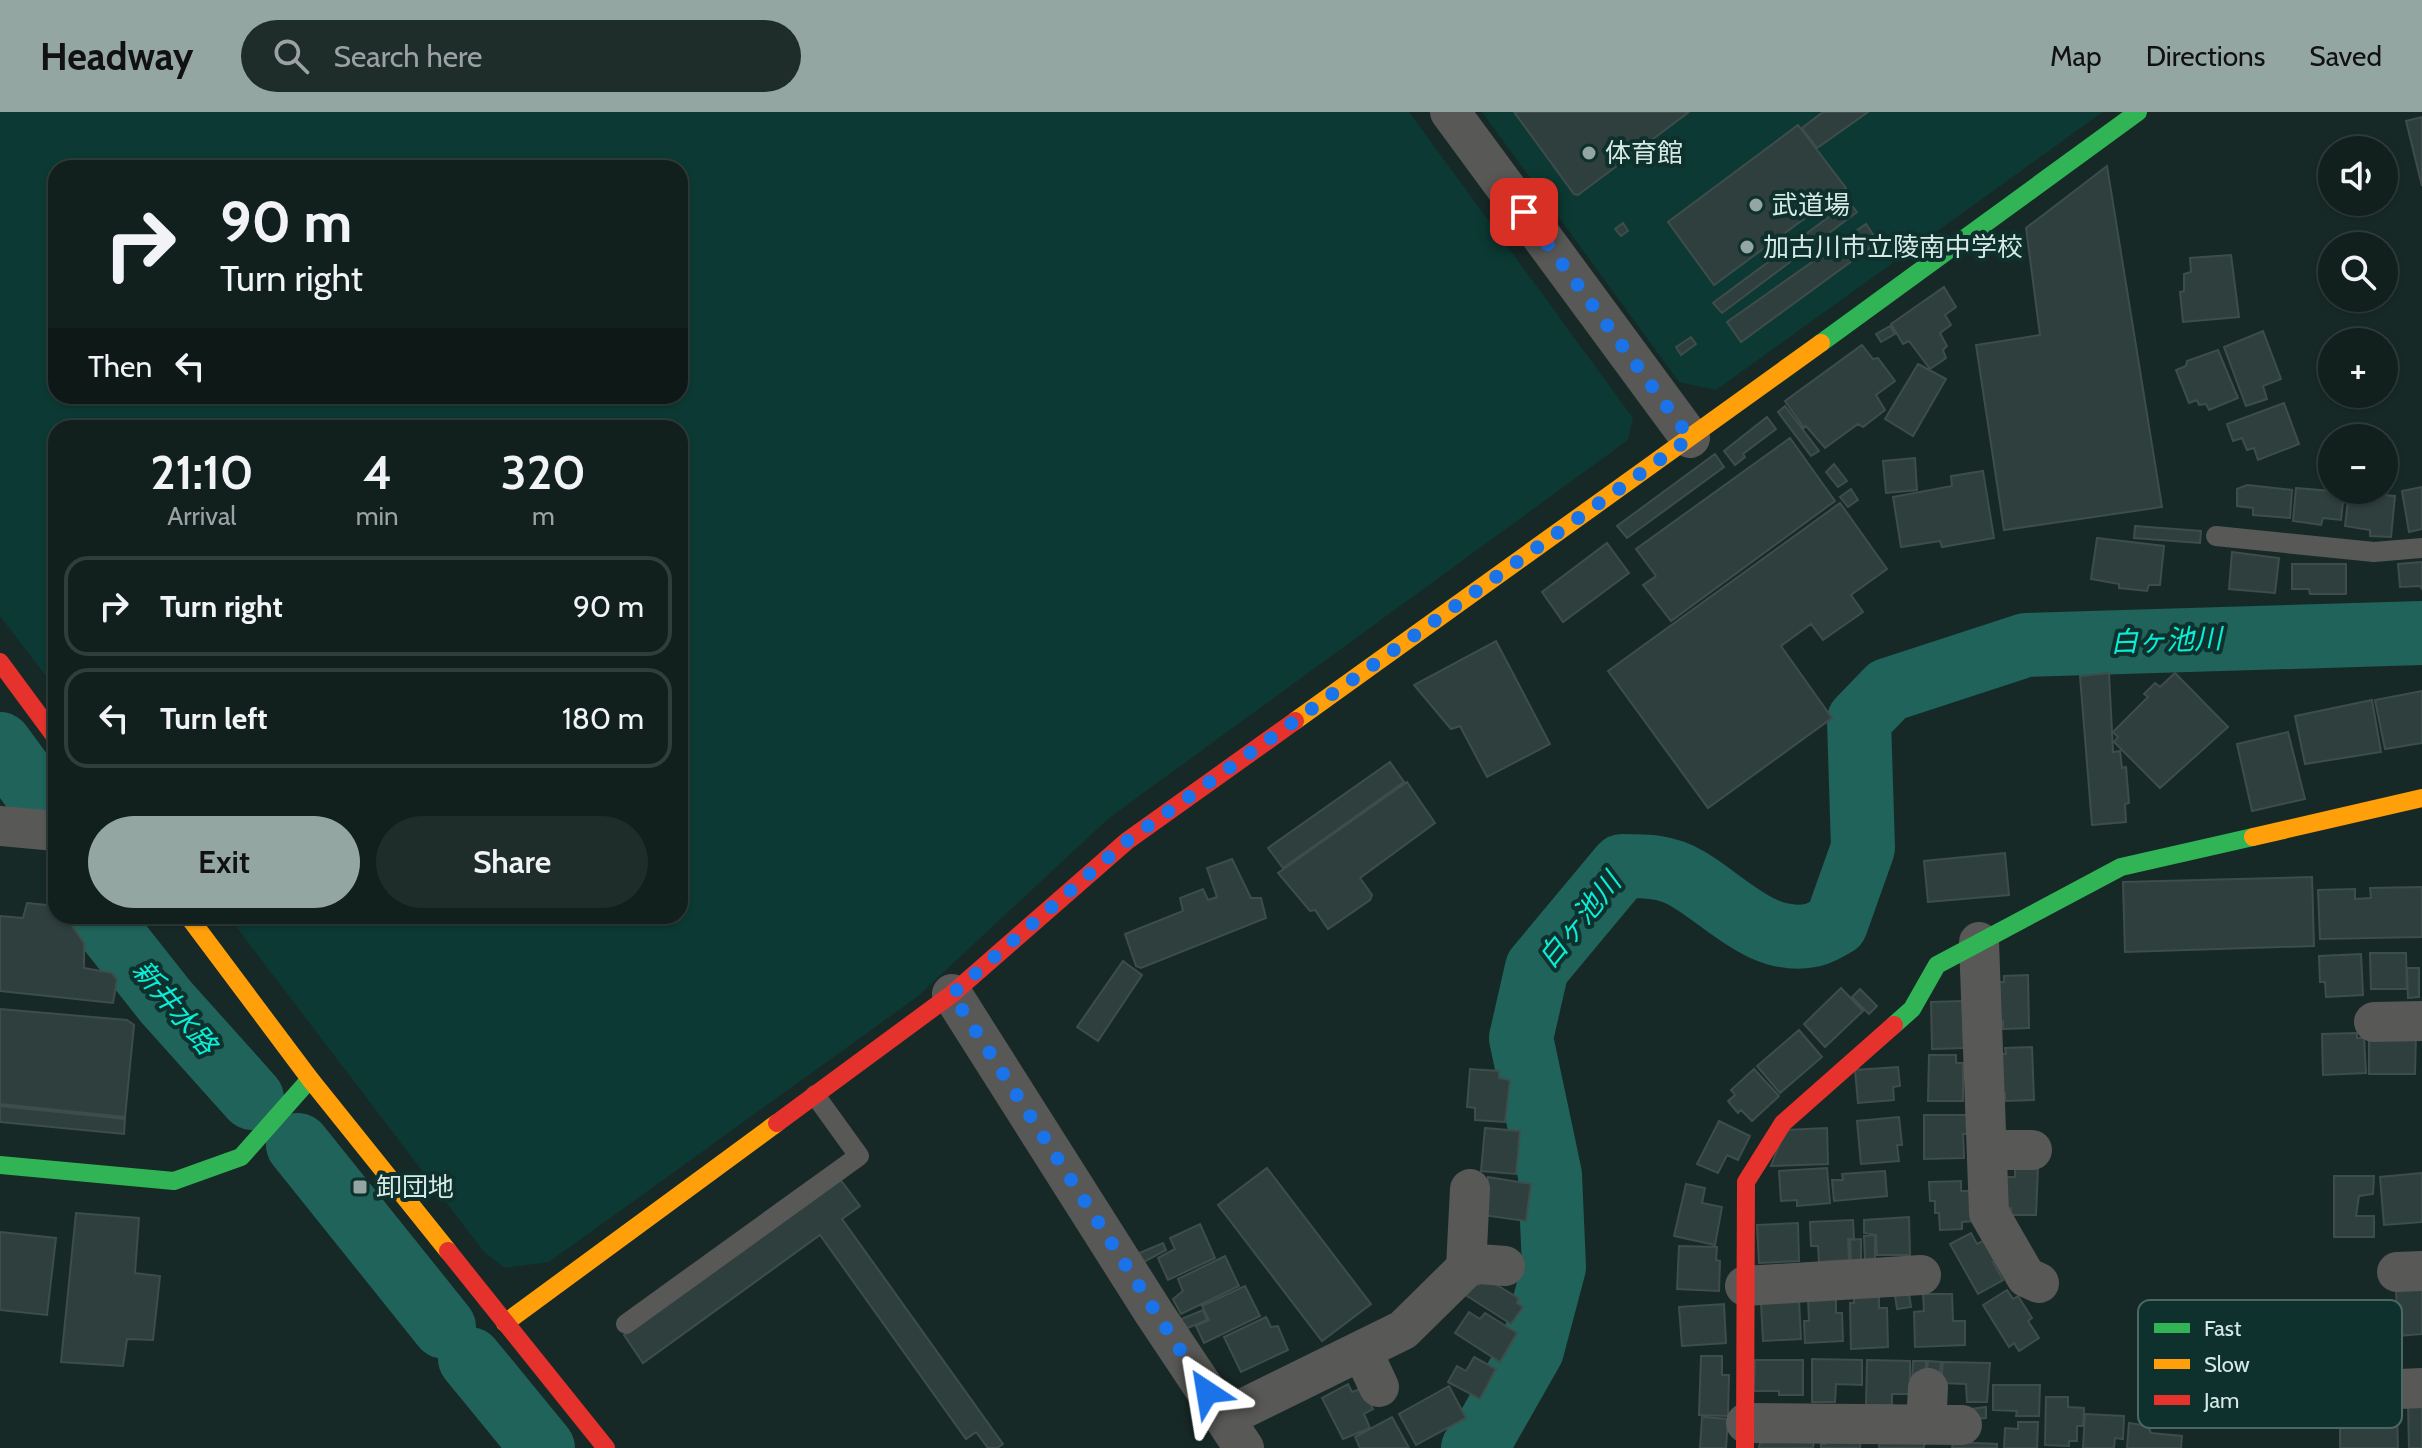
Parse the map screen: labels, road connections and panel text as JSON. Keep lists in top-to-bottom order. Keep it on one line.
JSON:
{"water":["白ヶ池川","新井水路"],"places":{"other":["体育館","武道場","加古川市立陵南中学校"],"transit":["卸団地"]},"legend":["Fast","Slow","Jam"],"page":{"header":"Headway","search":"Search here","nav":["Map","Directions","Saved"],"map_buttons":["+","−"],"turn":["90 m","Turn right"],"then":"Then","eta":["21:10","Arrival","4","min","320","m"],"list":[{"name":"Turn right","value":"90 m"},{"name":"Turn left","value":"180 m"}],"buttons":["Exit","Share"]}}
